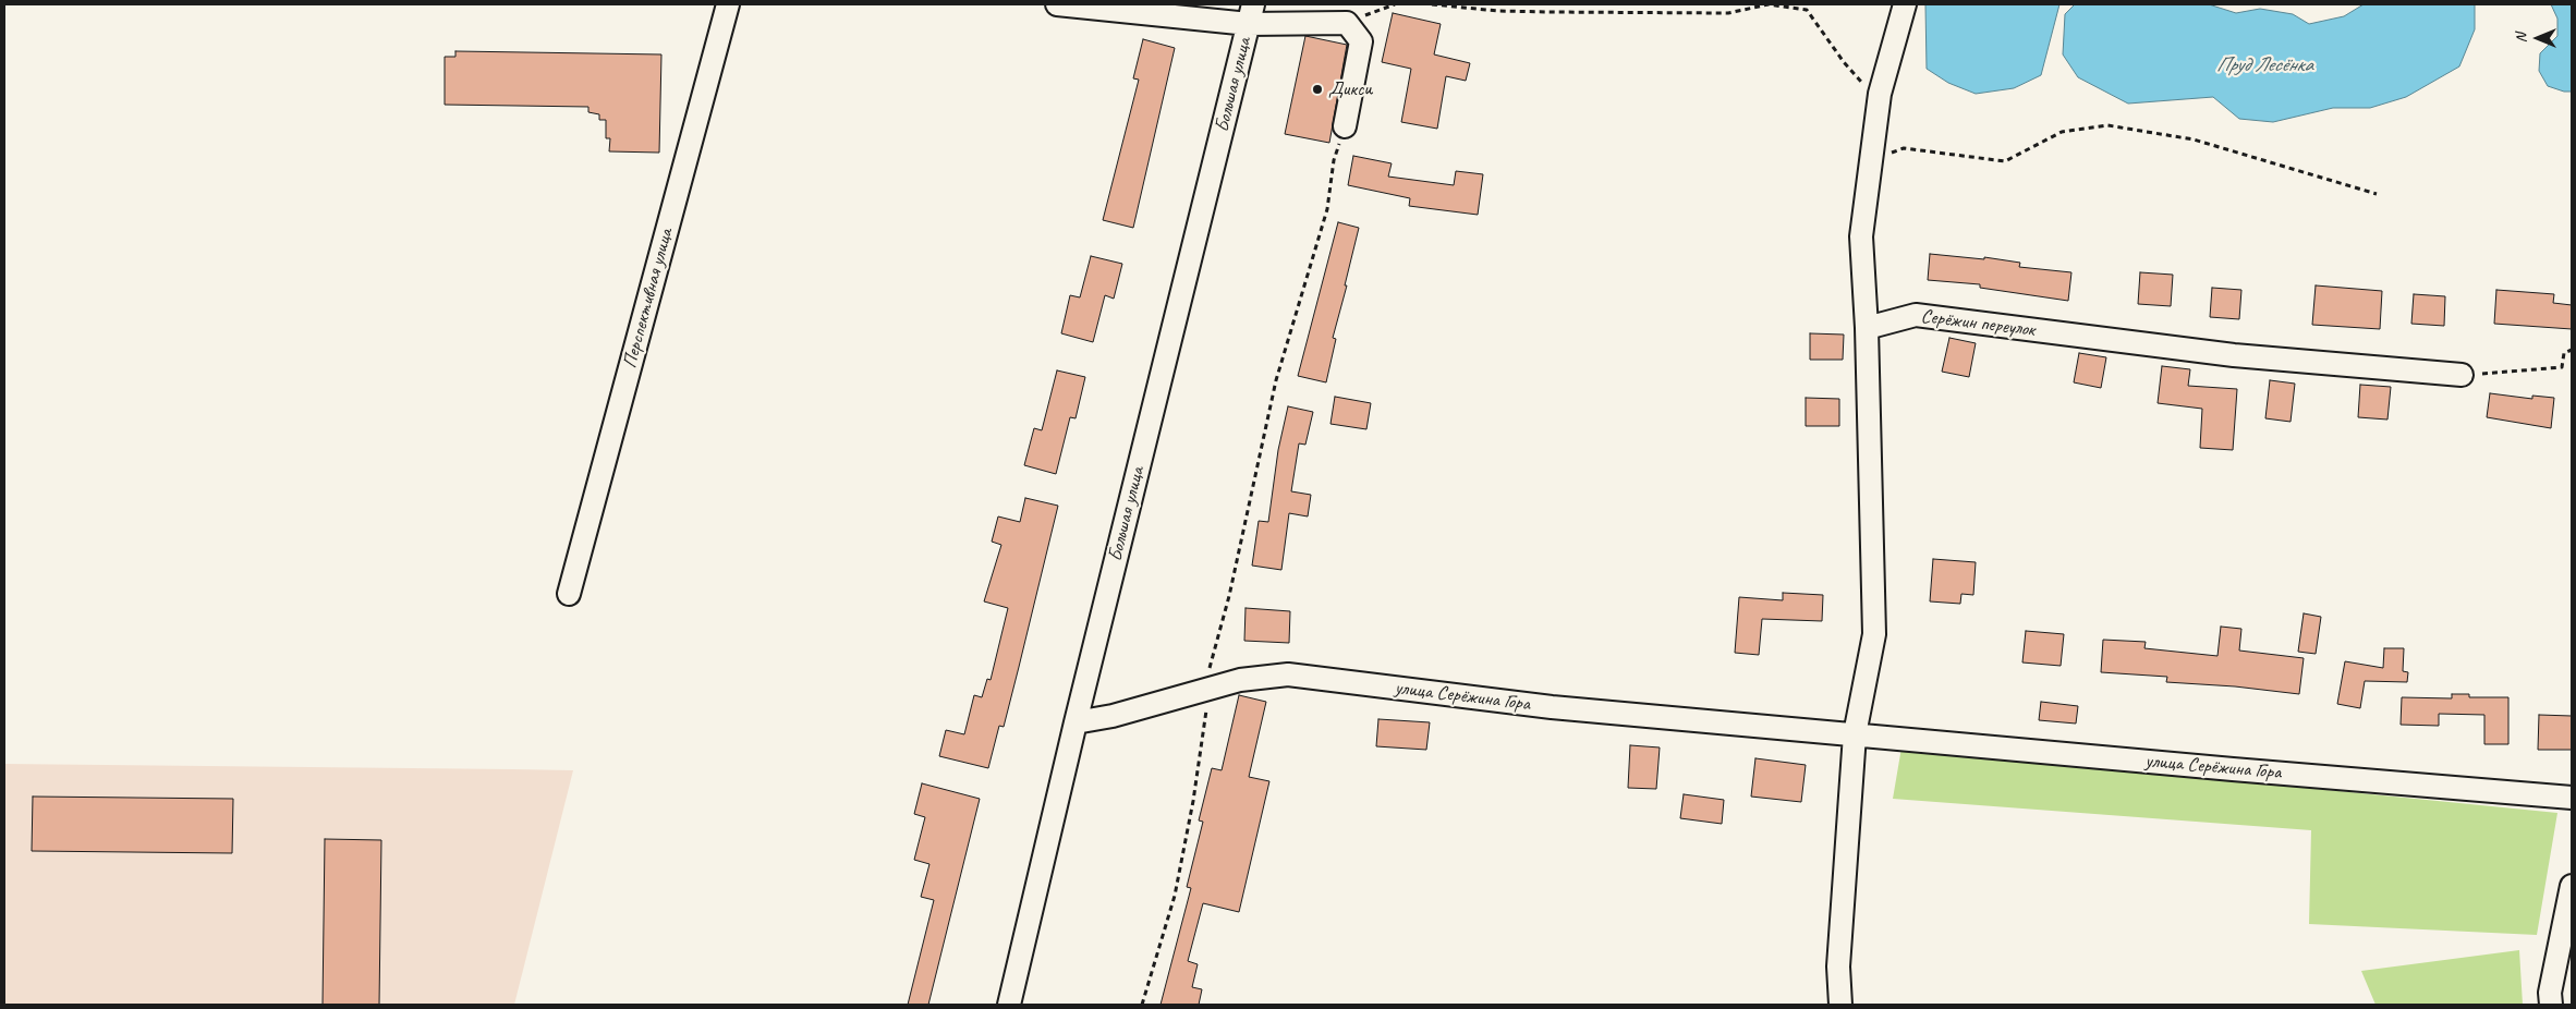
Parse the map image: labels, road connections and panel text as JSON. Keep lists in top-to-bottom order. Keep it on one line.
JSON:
{"streets":{"street":["Большая улица","Перспективная улица","Серёжин переулок","улица Серёжина Гора"]},"crossings":[["Большая улица","улица Серёжина Гора"]],"water":["Пруд Лесёнка"],"places":["Дикси"],"north":"left"}
